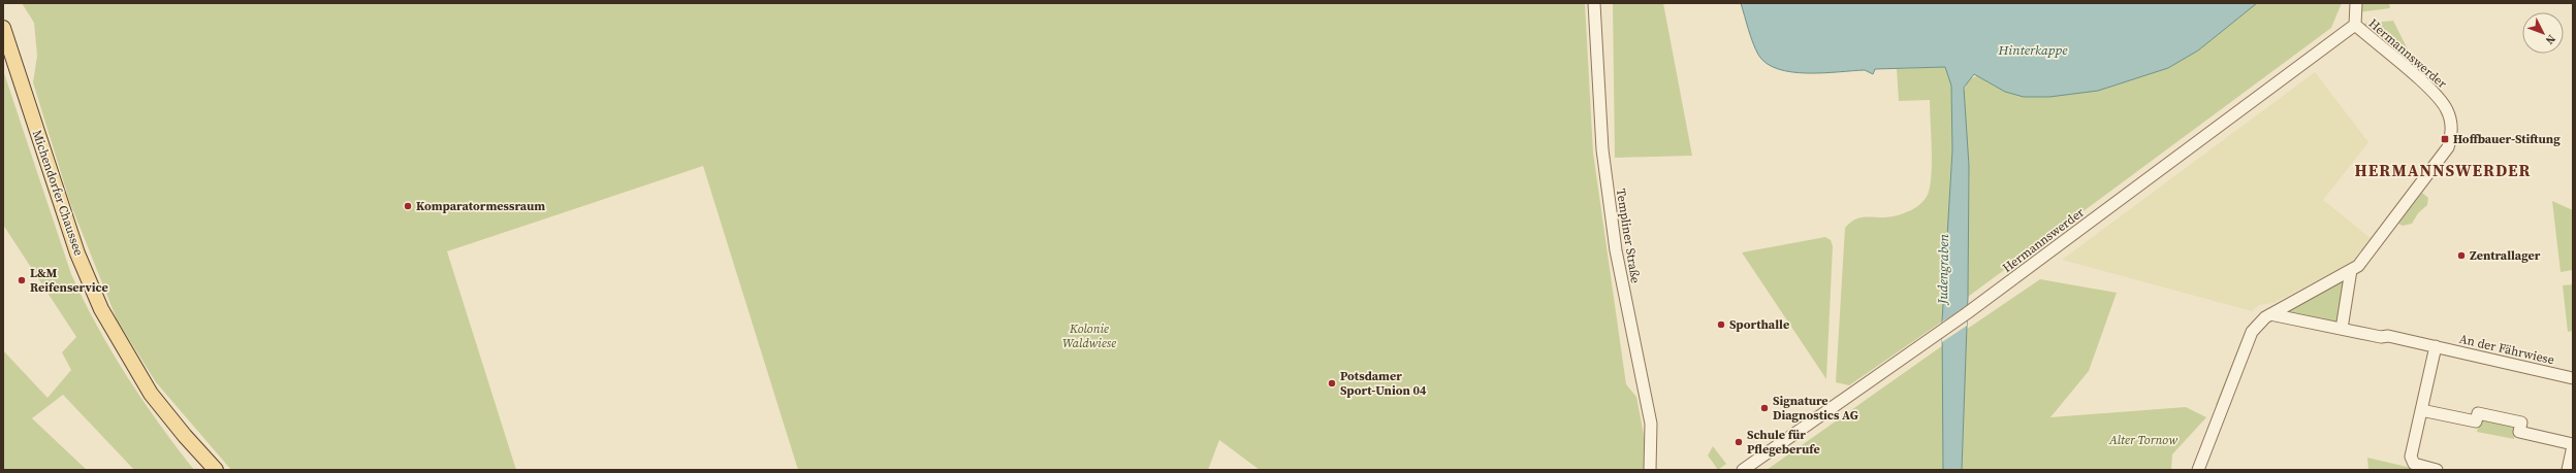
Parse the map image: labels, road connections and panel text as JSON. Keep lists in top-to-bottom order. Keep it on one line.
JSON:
{"streets":{"main road":["Michendorfer Chaussee"],"street":["Hermannswerder","Templiner Straße","An der Fährwiese"]},"crossings":[["Hermannswerder","An der Fährwiese"]],"districts":["HERMANNSWERDER"],"water":["Hinterkappe","Judengraben"],"parks":["Kolonie Waldwiese","Alter Tornow"],"places":{"transit":["Hoffbauer-Stiftung"],"other":["Komparatormessraum","Zentrallager","L&M Reifenservice","Sporthalle","Potsdamer Sport-Union 04","Signature Diagnostics AG","Schule für Pflegeberufe"]},"north":"bottom right"}
